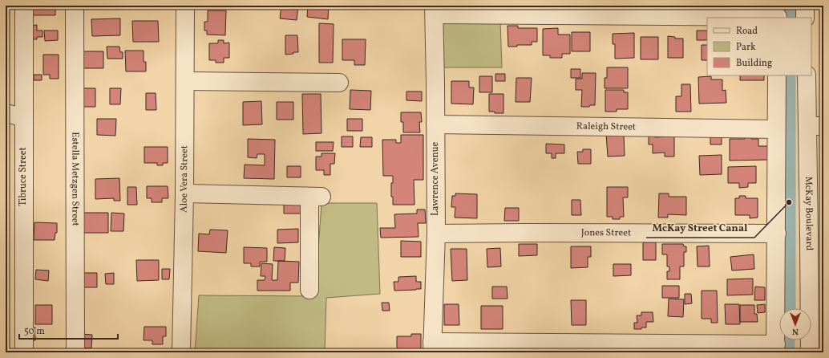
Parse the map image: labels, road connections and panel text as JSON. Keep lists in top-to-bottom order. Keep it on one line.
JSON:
{"streets":{"street":["Raleigh Street","Tibruce Street","Estella Metzgen Street","Aloe Vera Street","Lawrence Avenue","McKay Boulevard","Jones Street"]},"crossings":[["Raleigh Street","Lawrence Avenue"],["Lawrence Avenue","Jones Street"]],"places":["McKay Street Canal"],"legend":["Road","Park","Building"],"scale_bar":"50 m","north":"bottom"}
